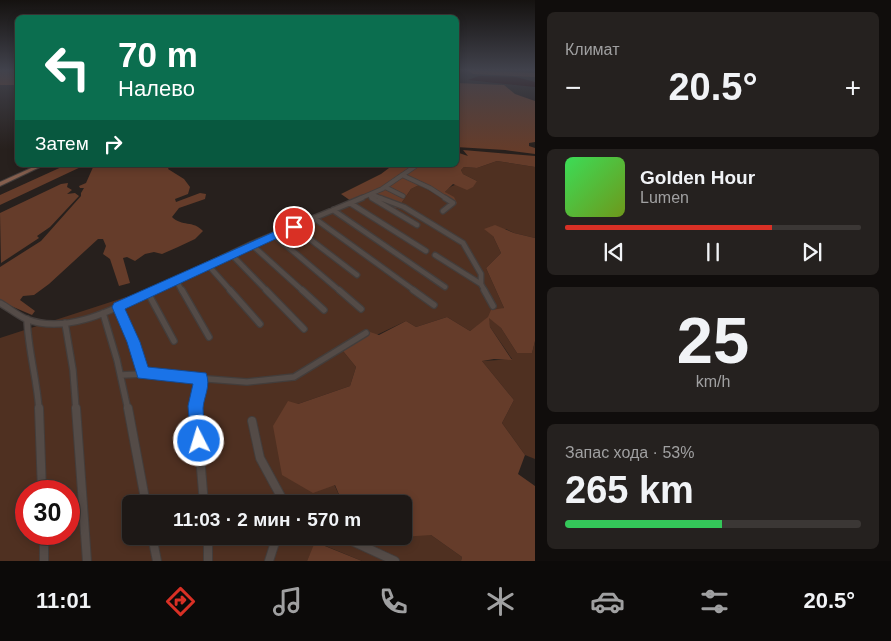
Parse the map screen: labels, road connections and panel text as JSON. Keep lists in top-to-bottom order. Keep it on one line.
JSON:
{"page":{"tile":["Климат",["25","km/h"],["Запас хода · 53%","265 km"]],"turn":["70 m","Налево"],"heat":["−","20.5°","+"],"then":"Затем","song":["Golden Hour","Lumen"],"limit":"30","trip":"11:03 · 2 мин · 570 m","tabs":["11:01","20.5°"]}}
